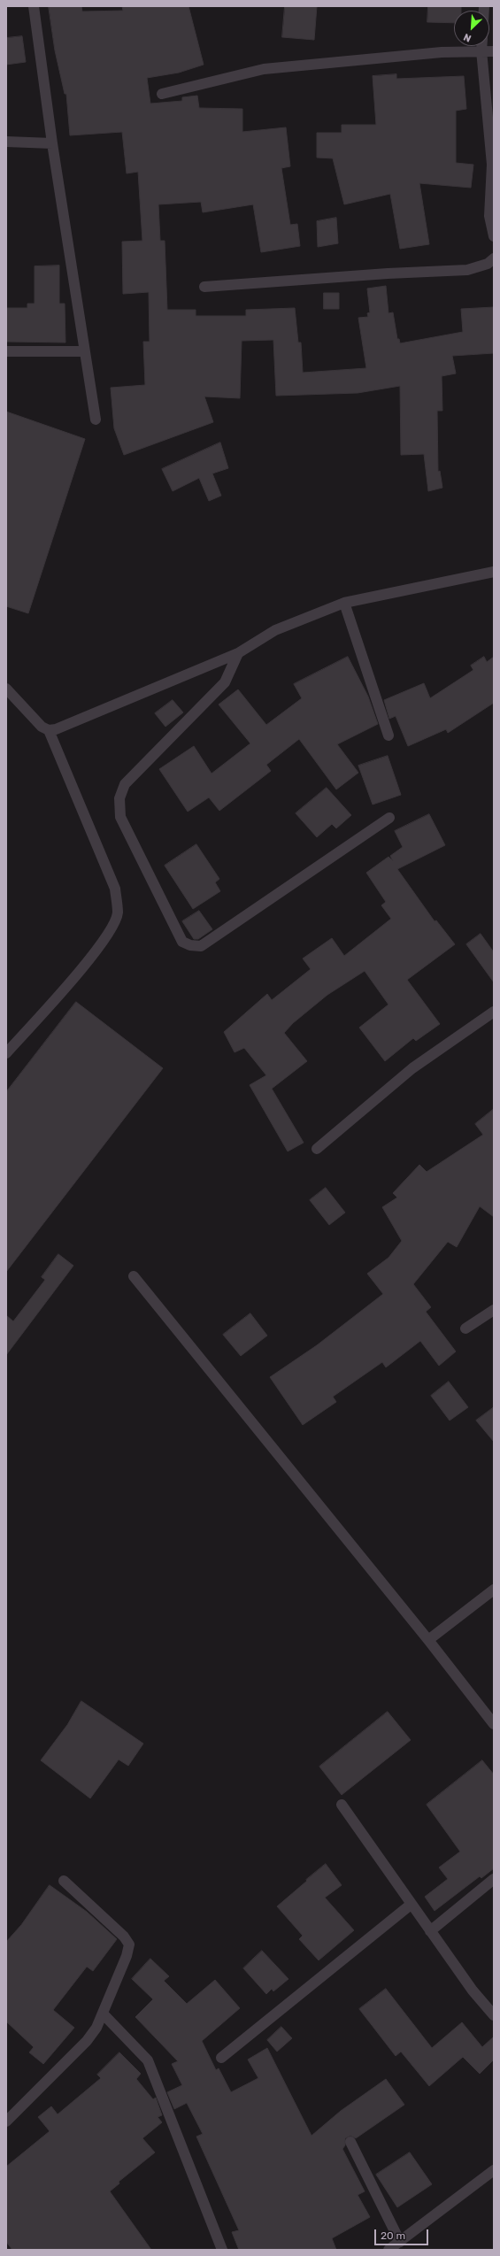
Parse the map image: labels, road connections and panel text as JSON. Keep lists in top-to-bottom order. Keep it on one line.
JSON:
{"scale_bar":"20 m","north":"bottom left"}
